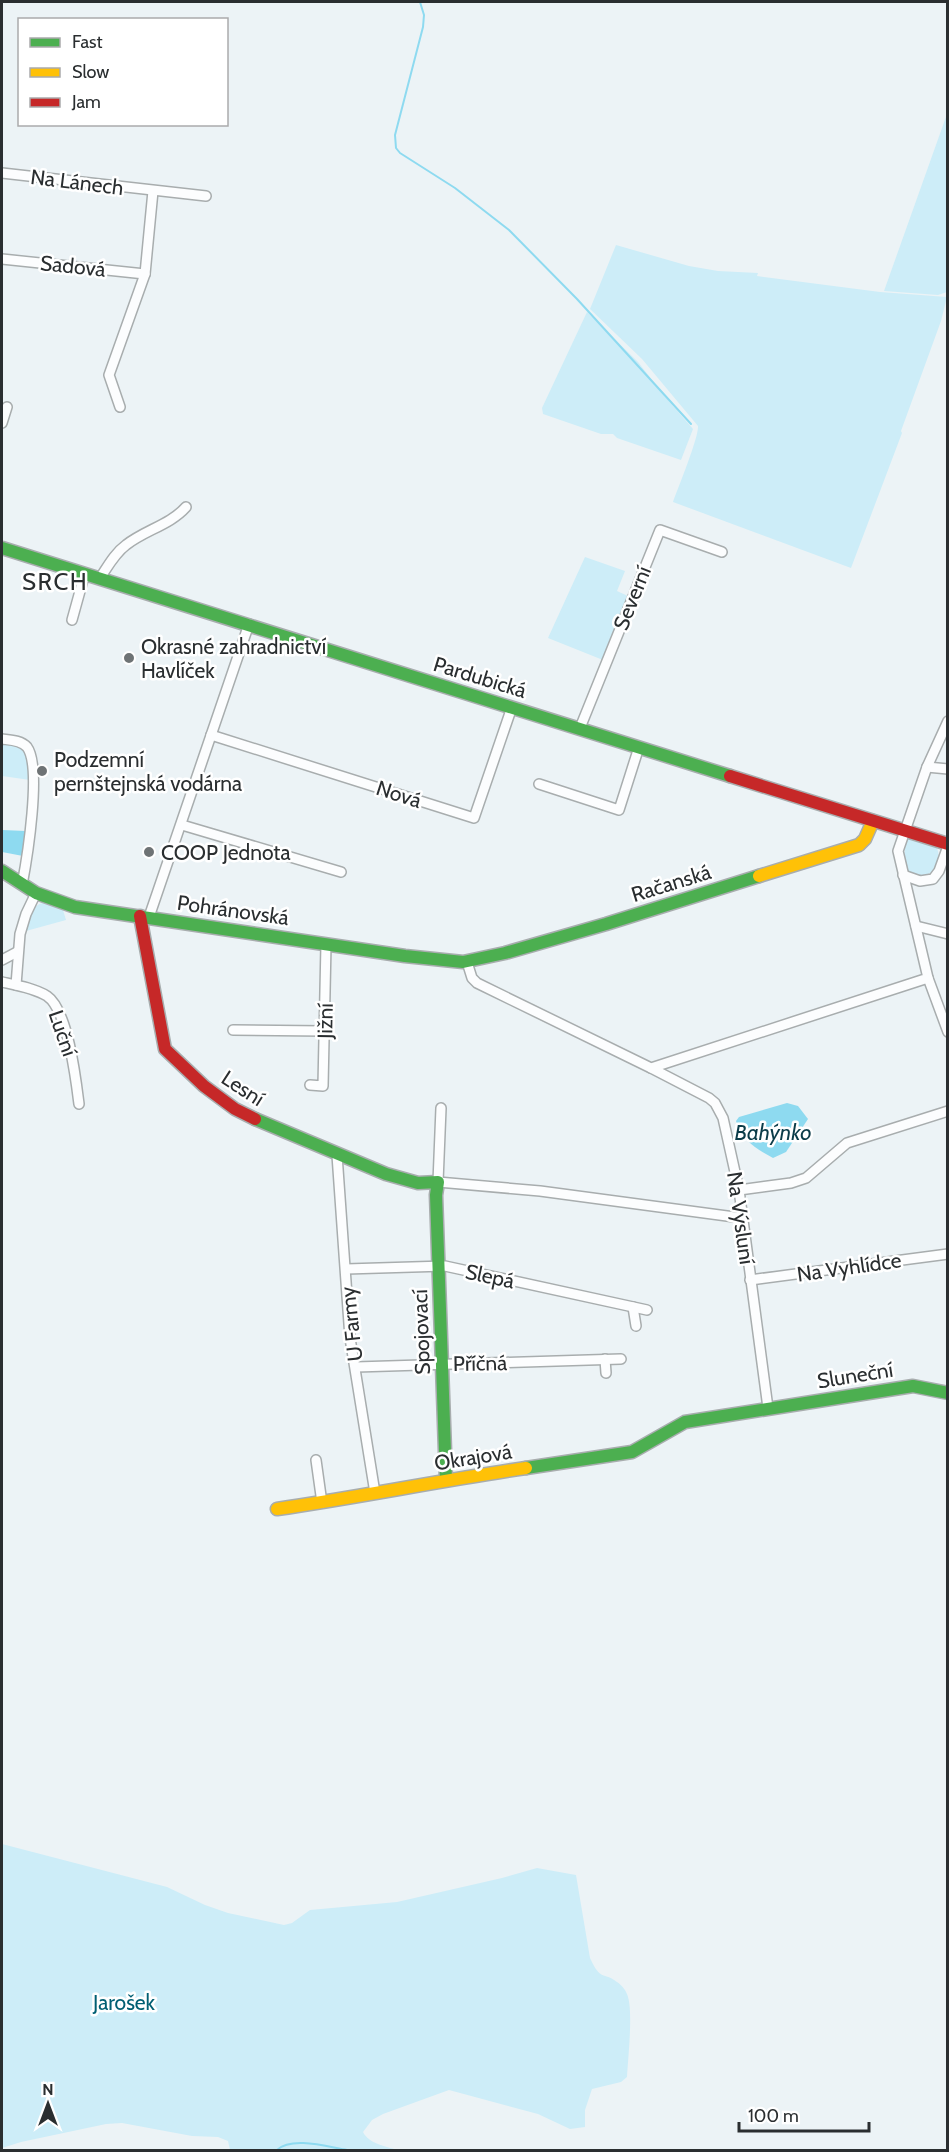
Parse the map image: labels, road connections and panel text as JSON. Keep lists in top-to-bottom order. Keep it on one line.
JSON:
{"streets":{"street":["Na Lánech","Sadová","Severní","Pardubická","Nová","Račanská","Pohránovská","Jižní","Luční","Lesní","Na Výsluní","Na Vyhlídce","Slepá","U Farmy","Spojovací","Příčná","Sluneční","Okrajová"]},"crossings":[["Severní","Pardubická"],["Pardubická","Nová"],["Pardubická","Račanská"],["Račanská","Pohránovská"],["Račanská","Na Výsluní"],["Pohránovská","Jižní"],["Pohránovská","Lesní"],["Pohránovská","Na Výsluní"],["Lesní","Na Výsluní"],["Lesní","U Farmy"],["Lesní","Spojovací"],["Na Výsluní","Na Vyhlídce"],["Na Výsluní","Sluneční"],["Slepá","U Farmy"],["Slepá","Spojovací"],["U Farmy","Příčná"],["U Farmy","Okrajová"],["Spojovací","Příčná"],["Spojovací","Okrajová"],["Sluneční","Okrajová"]],"districts":["SRCH"],"water":["Bahýnko"],"parks":["Jarošek"],"places":["Okrasné zahradnictví Havlíček","Podzemní pernštejnská vodárna","COOP Jednota"],"legend":["Fast","Slow","Jam"],"scale_bar":"100 m","north":"top"}
